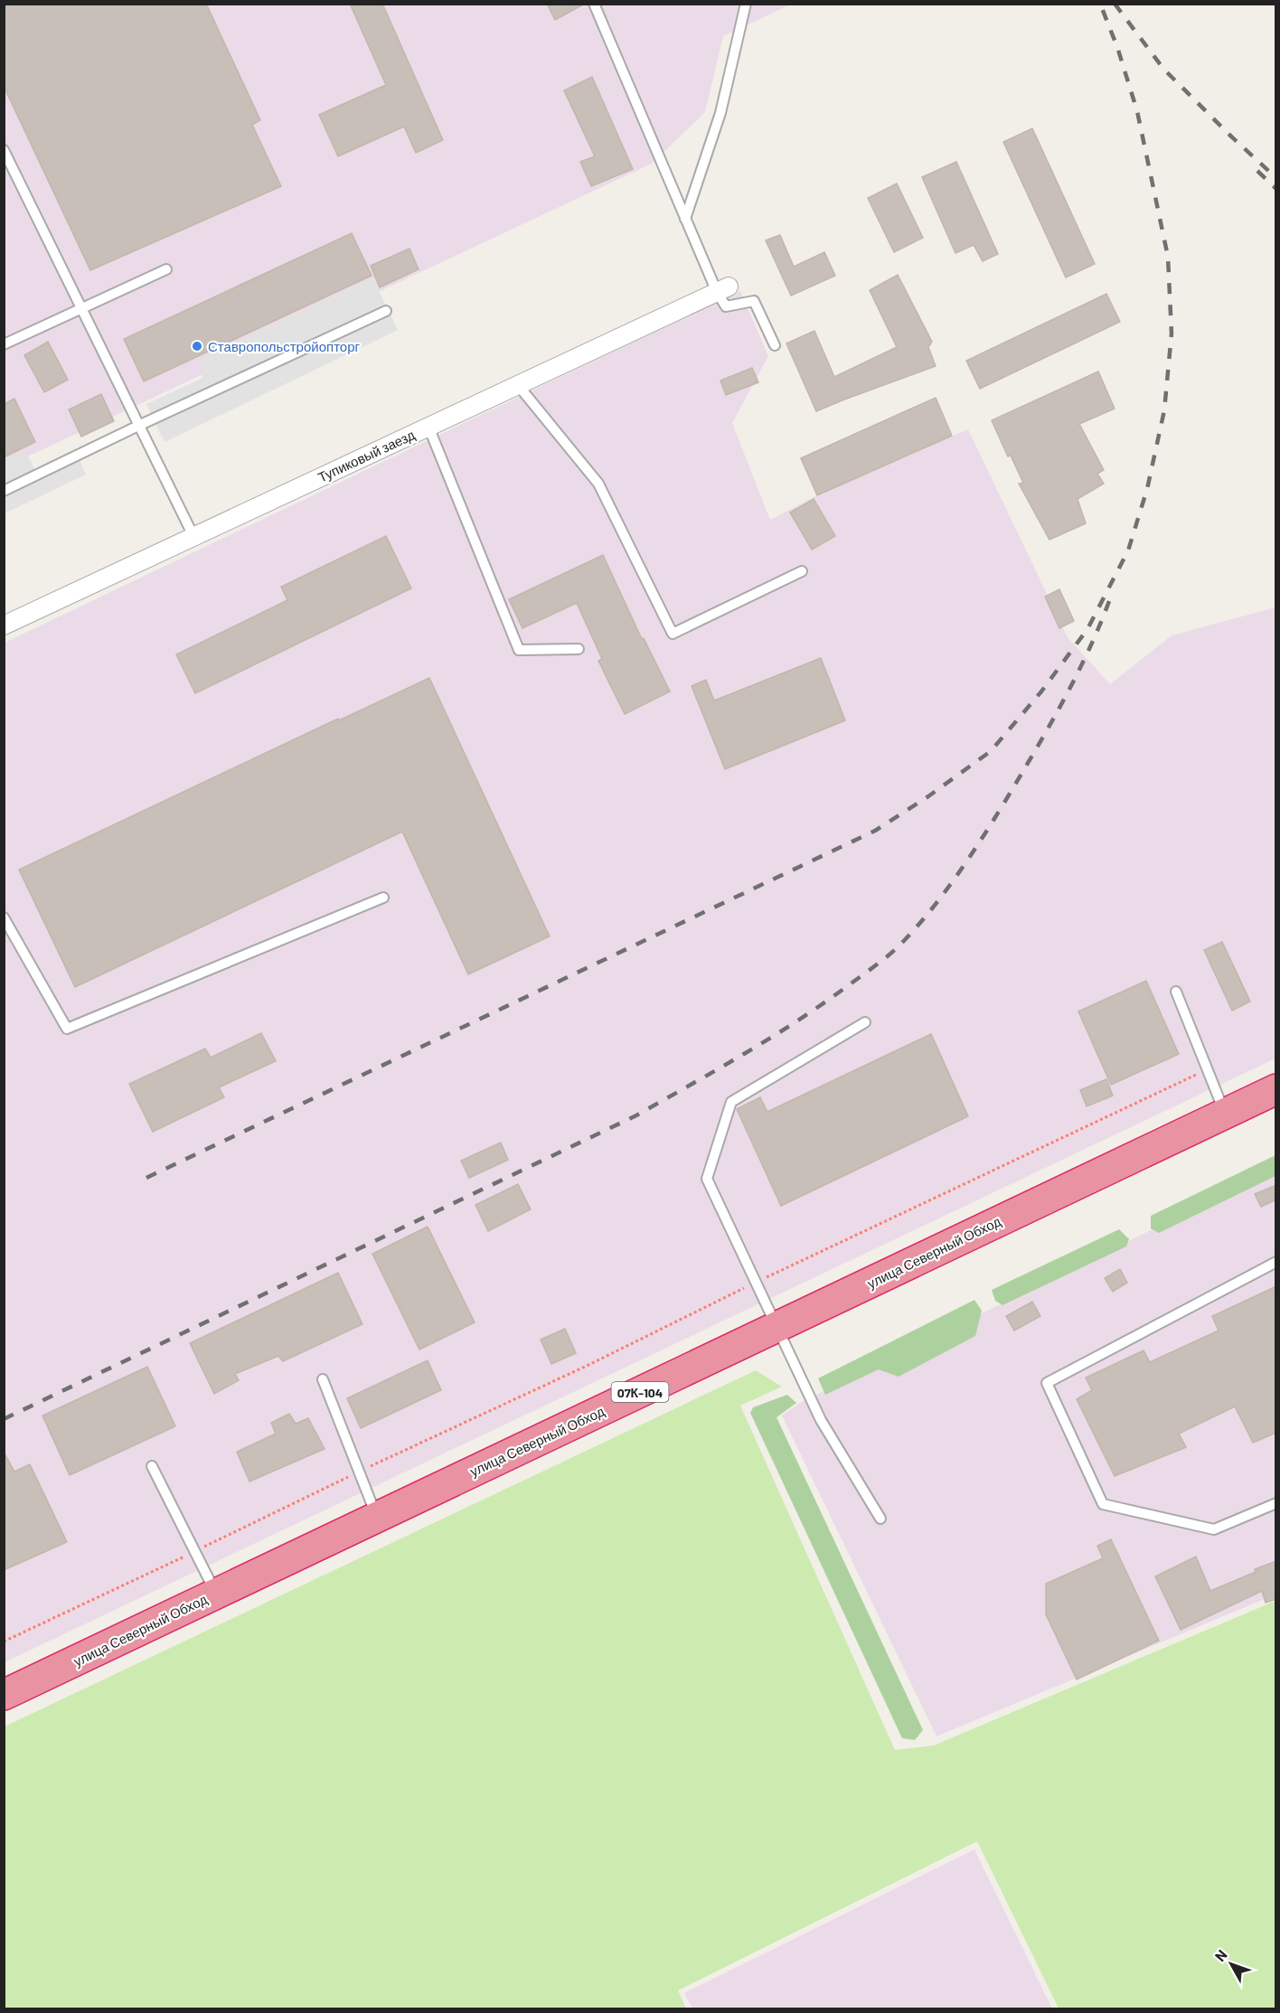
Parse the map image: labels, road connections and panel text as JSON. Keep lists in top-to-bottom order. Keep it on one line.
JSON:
{"streets":{"highway":["улица Северный Обход","07К-104"],"street":["Тупиковый заезд"]},"places":["Ставропольстройопторг"],"north":"top left"}
